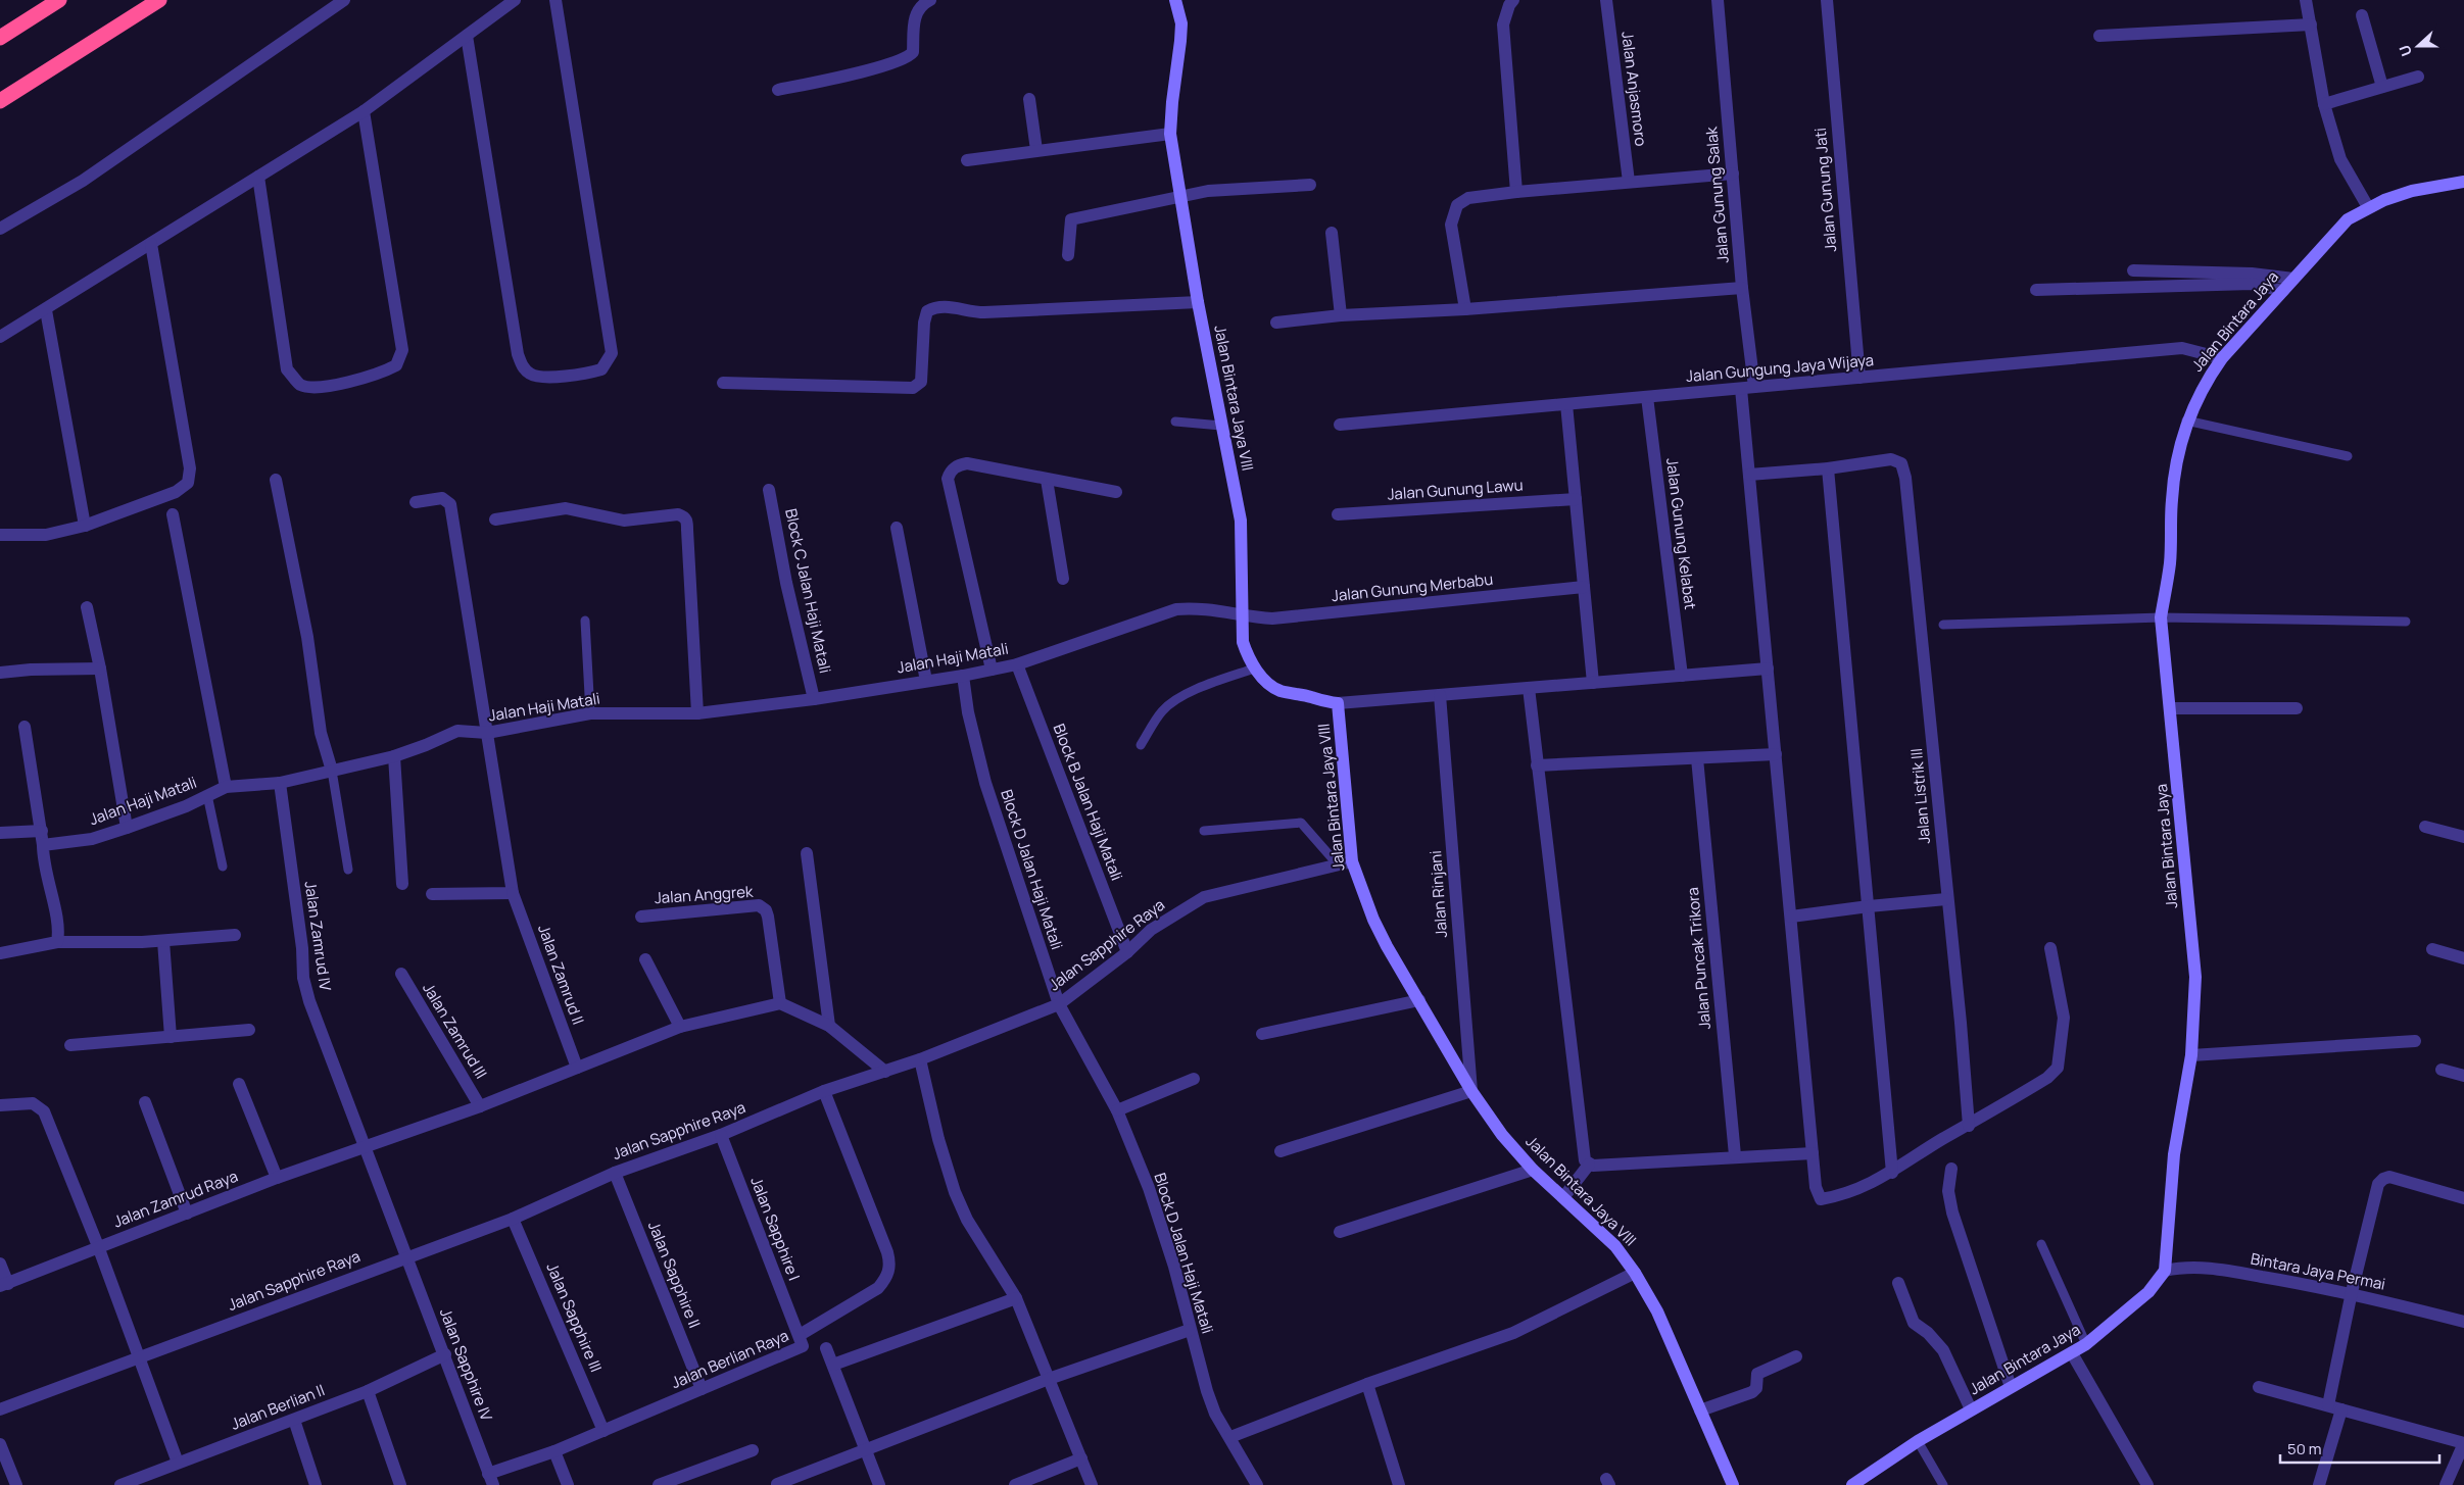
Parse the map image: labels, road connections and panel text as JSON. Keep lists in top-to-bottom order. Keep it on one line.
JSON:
{"streets":{"street":["Jalan Anjasmoro","Jalan Gunung Jati","Jalan Gunung Salak","Jalan Bintara Jaya","Jalan Gungung Jaya Wijaya","Jalan Bintara Jaya VIII","Jalan Gunung Lawu","Jalan Gunung Kelabat","Jalan Gunung Merbabu","Block C Jalan Haji Matali","Jalan Haji Matali","Jalan Listrik III","Block B Jalan Haji Matali","Block D Jalan Haji Matali","Jalan Rinjani","Jalan Anggrek","Jalan Zamrud IV","Jalan Sapphire Raya","Jalan Puncak Trikora","Jalan Zamrud II","Jalan Zamrud III","Jalan Zamrud Raya","Jalan Sapphire I","Bintara Jaya Permai","Jalan Sapphire II","Jalan Sapphire III","Jalan Berlian Raya","Jalan Sapphire IV","Jalan Berlian II"]},"crossings":[["Jalan Gunung Jati","Jalan Gungung Jaya Wijaya"],["Jalan Gunung Salak","Jalan Gungung Jaya Wijaya"],["Jalan Bintara Jaya","Jalan Gungung Jaya Wijaya"],["Jalan Bintara Jaya","Bintara Jaya Permai"],["Jalan Gungung Jaya Wijaya","Jalan Gunung Kelabat"],["Jalan Bintara Jaya VIII","Jalan Gunung Merbabu"],["Jalan Bintara Jaya VIII","Jalan Haji Matali"],["Jalan Bintara Jaya VIII","Jalan Rinjani"],["Jalan Bintara Jaya VIII","Jalan Sapphire Raya"],["Jalan Gunung Merbabu","Jalan Haji Matali"],["Block C Jalan Haji Matali","Jalan Haji Matali"],["Jalan Haji Matali","Block B Jalan Haji Matali"],["Jalan Haji Matali","Block D Jalan Haji Matali"],["Jalan Haji Matali","Jalan Zamrud IV"],["Jalan Haji Matali","Jalan Zamrud II"],["Block B Jalan Haji Matali","Jalan Sapphire Raya"],["Block D Jalan Haji Matali","Jalan Sapphire Raya"],["Jalan Anggrek","Jalan Zamrud Raya"],["Jalan Zamrud IV","Jalan Sapphire Raya"],["Jalan Zamrud IV","Jalan Zamrud Raya"],["Jalan Zamrud IV","Jalan Sapphire IV"],["Jalan Sapphire Raya","Jalan Sapphire I"],["Jalan Sapphire Raya","Jalan Sapphire II"],["Jalan Sapphire Raya","Jalan Sapphire III"],["Jalan Sapphire Raya","Jalan Berlian Raya"],["Jalan Sapphire Raya","Jalan Sapphire IV"],["Jalan Zamrud II","Jalan Zamrud Raya"],["Jalan Zamrud III","Jalan Zamrud Raya"],["Jalan Sapphire I","Jalan Berlian Raya"],["Jalan Sapphire II","Jalan Berlian Raya"],["Jalan Sapphire III","Jalan Berlian Raya"],["Jalan Berlian Raya","Jalan Sapphire IV"],["Jalan Sapphire IV","Jalan Berlian II"]],"scale_bar":"50 m","north":"left"}
